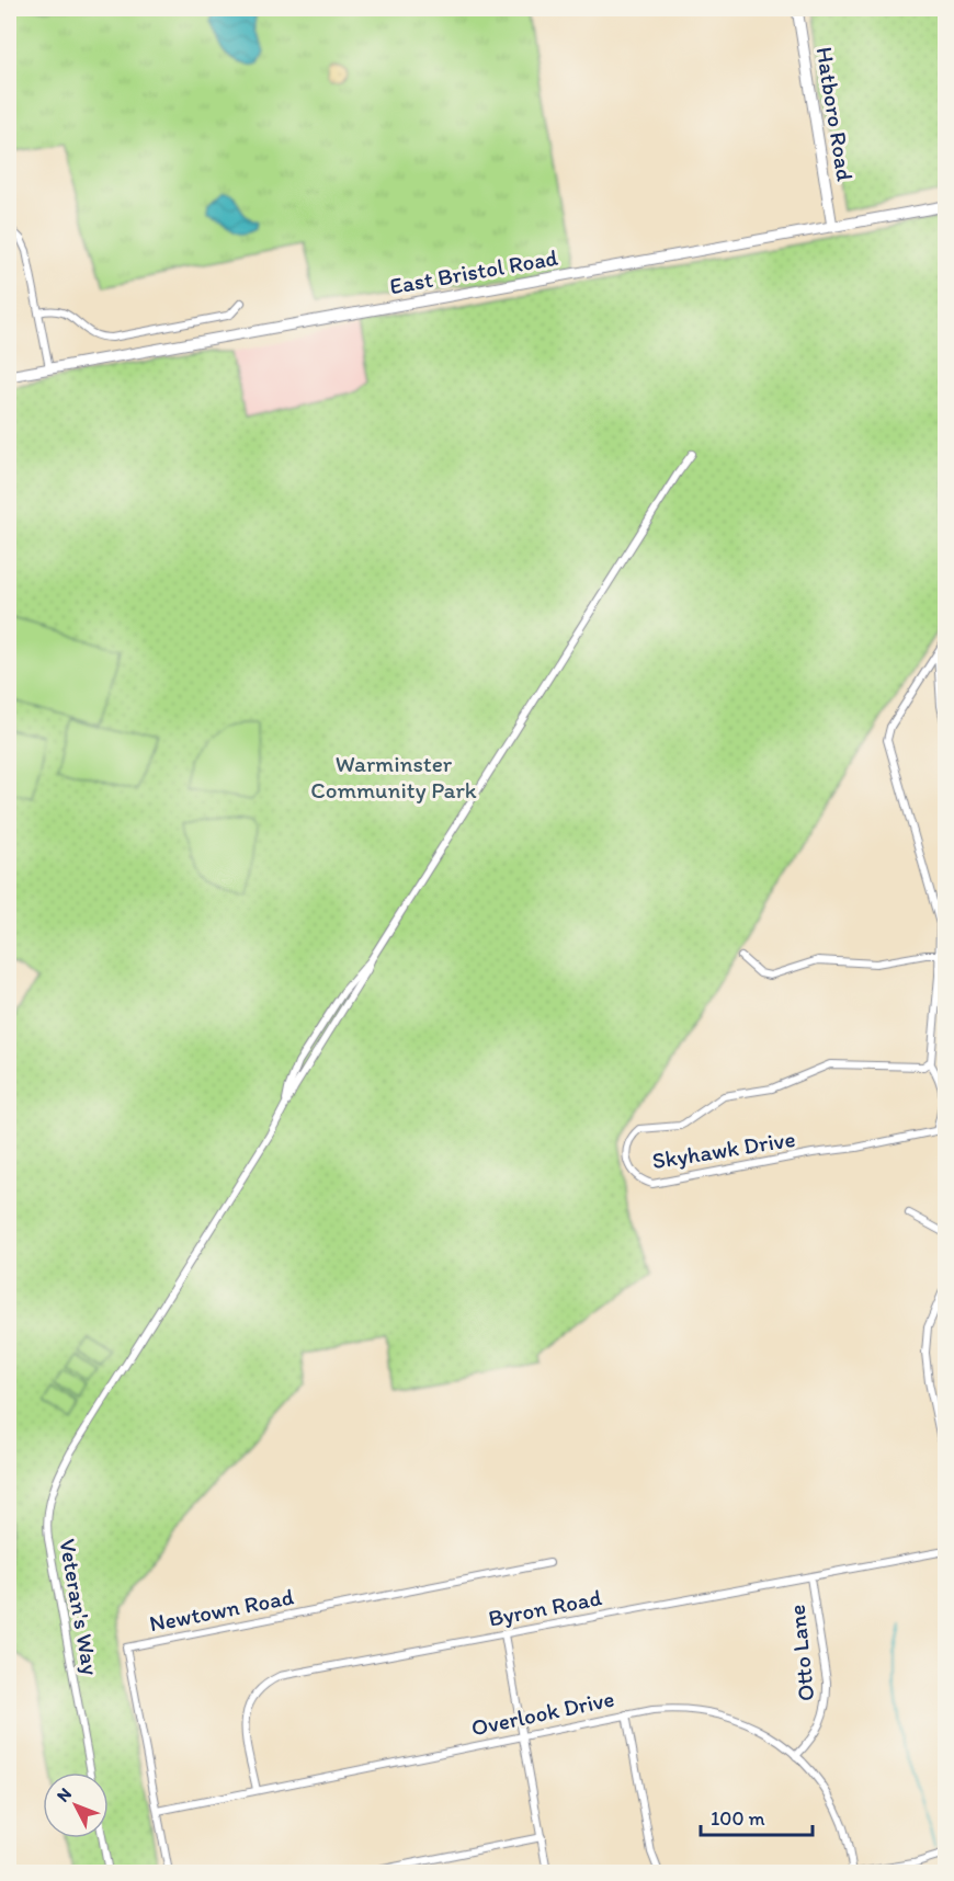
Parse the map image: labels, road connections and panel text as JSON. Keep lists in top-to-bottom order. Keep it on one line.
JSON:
{"streets":{"main road":["Hatboro Road","East Bristol Road"],"street":["Skyhawk Drive","Veteran's Way","Byron Road","Newtown Road","Otto Lane","Overlook Drive"]},"crossings":[["Hatboro Road","East Bristol Road"],["Byron Road","Otto Lane"],["Byron Road","Overlook Drive"],["Newtown Road","Overlook Drive"],["Otto Lane","Overlook Drive"]],"parks":["Warminster Community Park"],"scale_bar":"100 m","north":"top left"}
